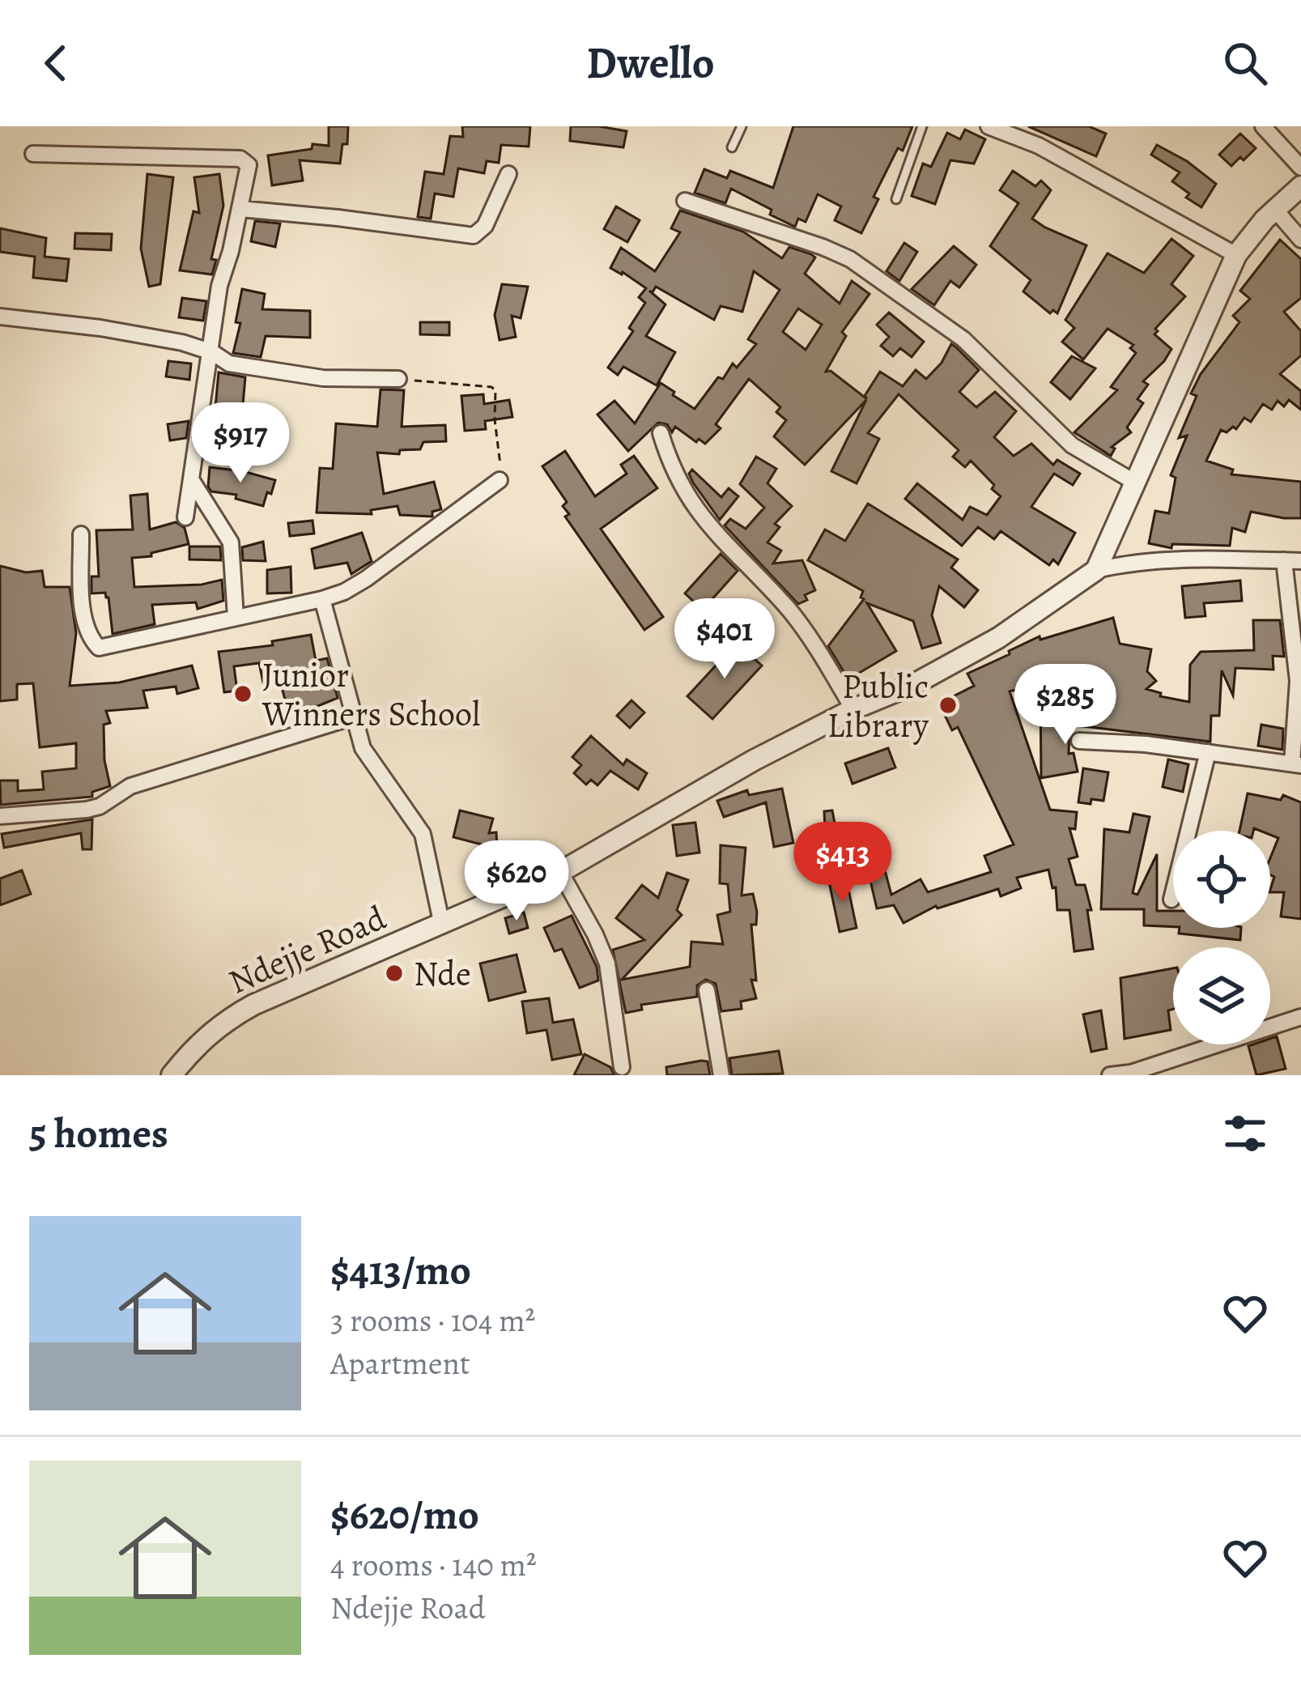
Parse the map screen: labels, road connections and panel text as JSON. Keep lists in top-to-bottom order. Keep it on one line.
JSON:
{"streets":{"street":["Ndejje Road"]},"places":["Junior Winners School","Public Library","Nde"],"page":{"header":"Dwello","price":["$917","$401","$285","$413","$620"],"heading":"5 homes","list":[{"name":"$413/mo","note":"3 rooms · 104 m² · Apartment"},{"name":"$620/mo","note":"4 rooms · 140 m² · Ndejje Road"}]}}
